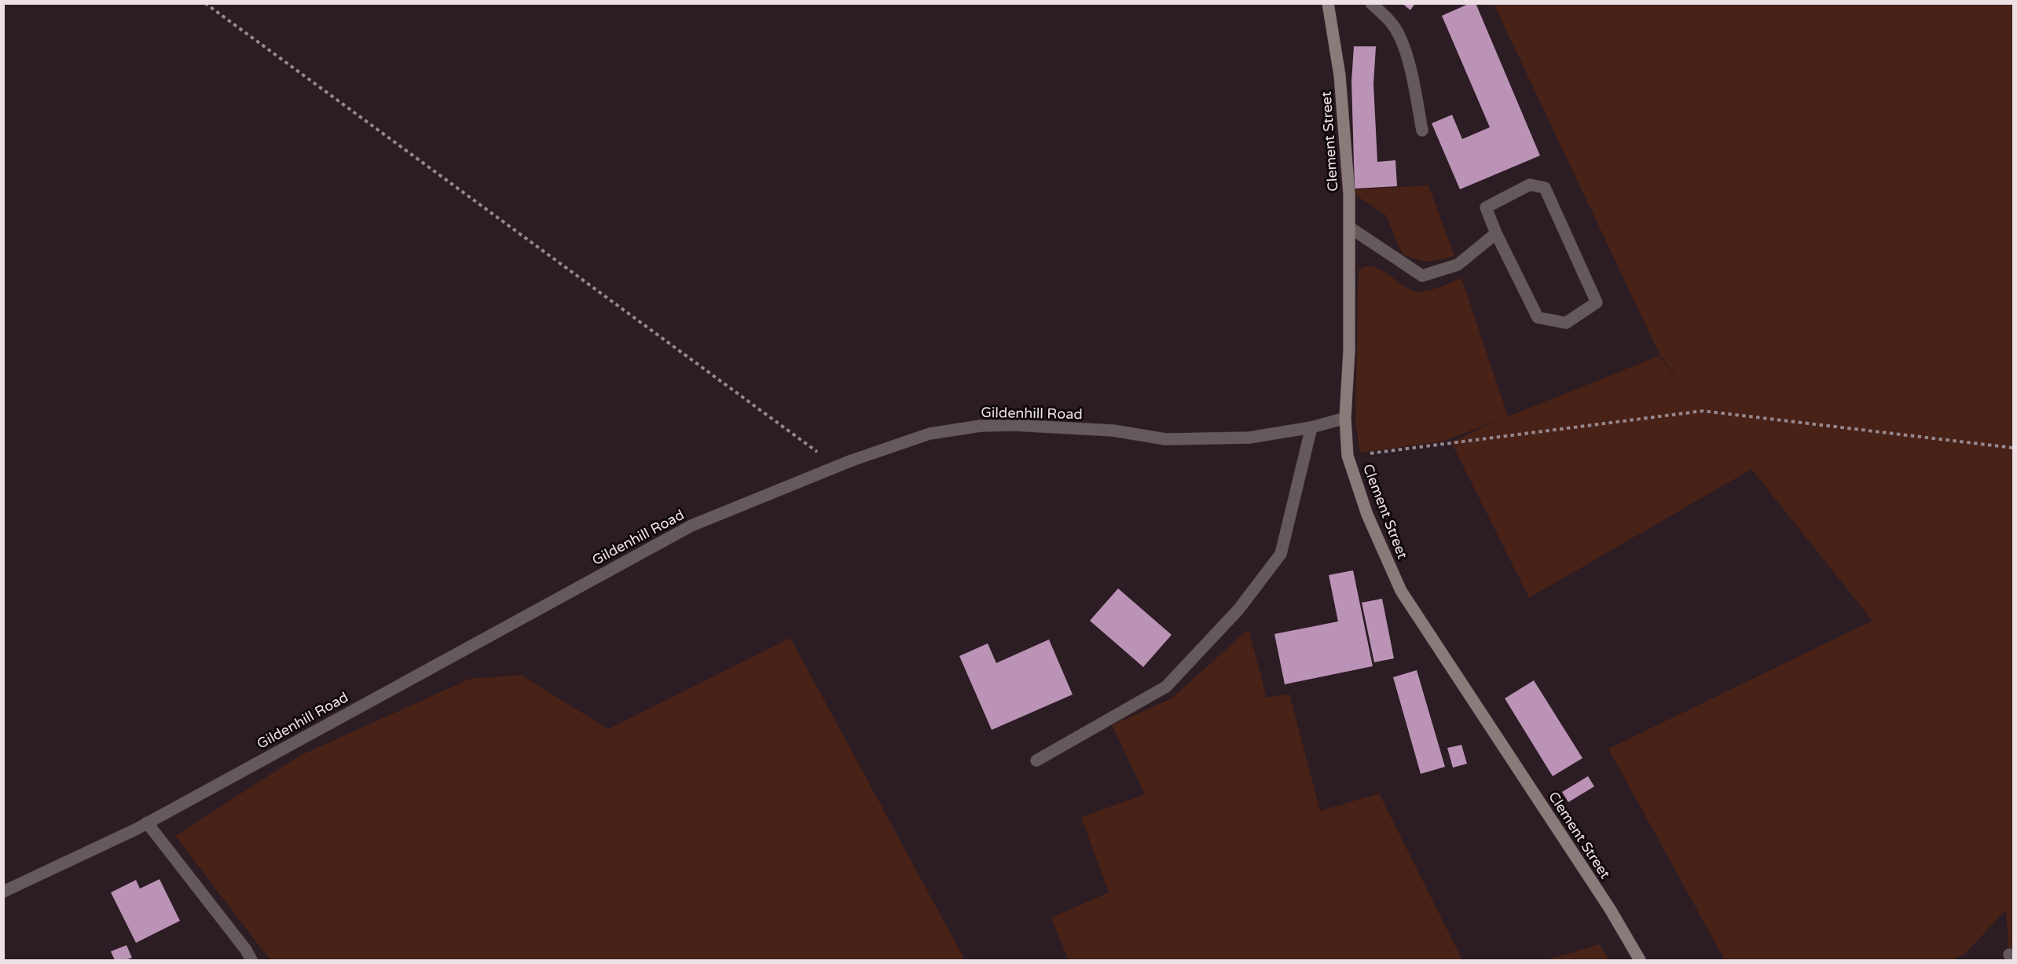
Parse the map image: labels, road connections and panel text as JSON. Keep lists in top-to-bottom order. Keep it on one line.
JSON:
{"streets":{"street":["Clement Street","Gildenhill Road"]},"crossings":[["Clement Street","Gildenhill Road"]]}
